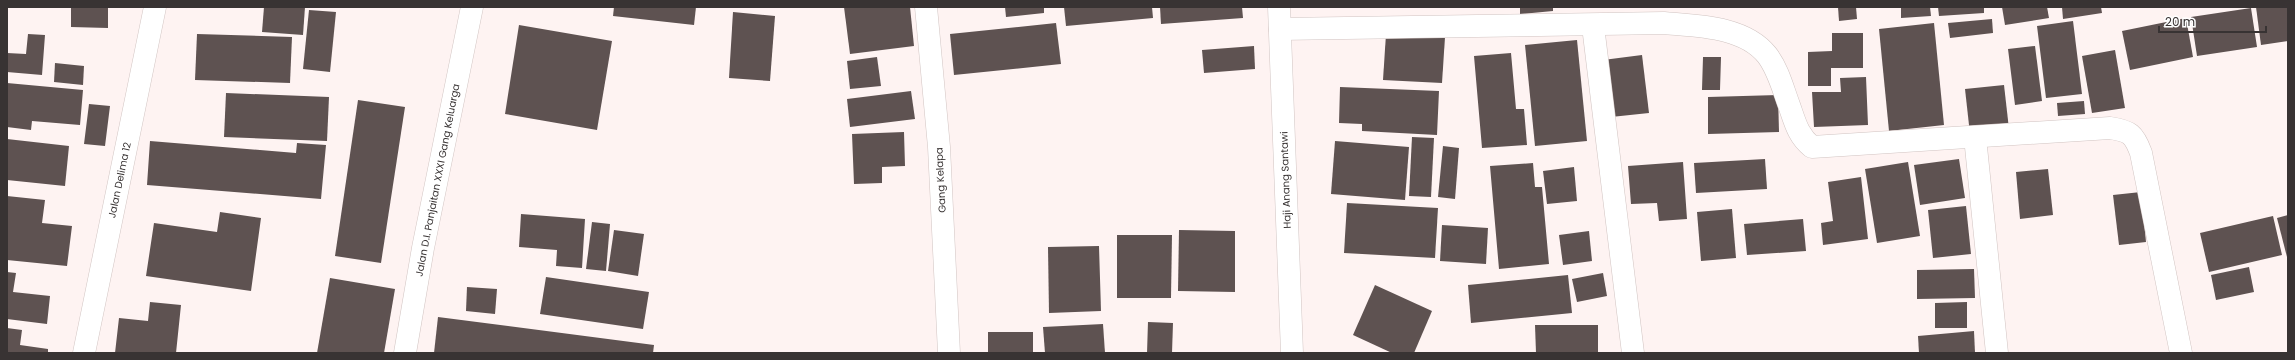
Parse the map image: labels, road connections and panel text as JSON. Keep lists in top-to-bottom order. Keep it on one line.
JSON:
{"streets":{"street":["Jalan Delima 12","Jalan D.I. Panjaitan XXXI Gang Keluarga","Gang Kelapa","Haji Anang Santawi"]},"scale_bar":"20 m"}
